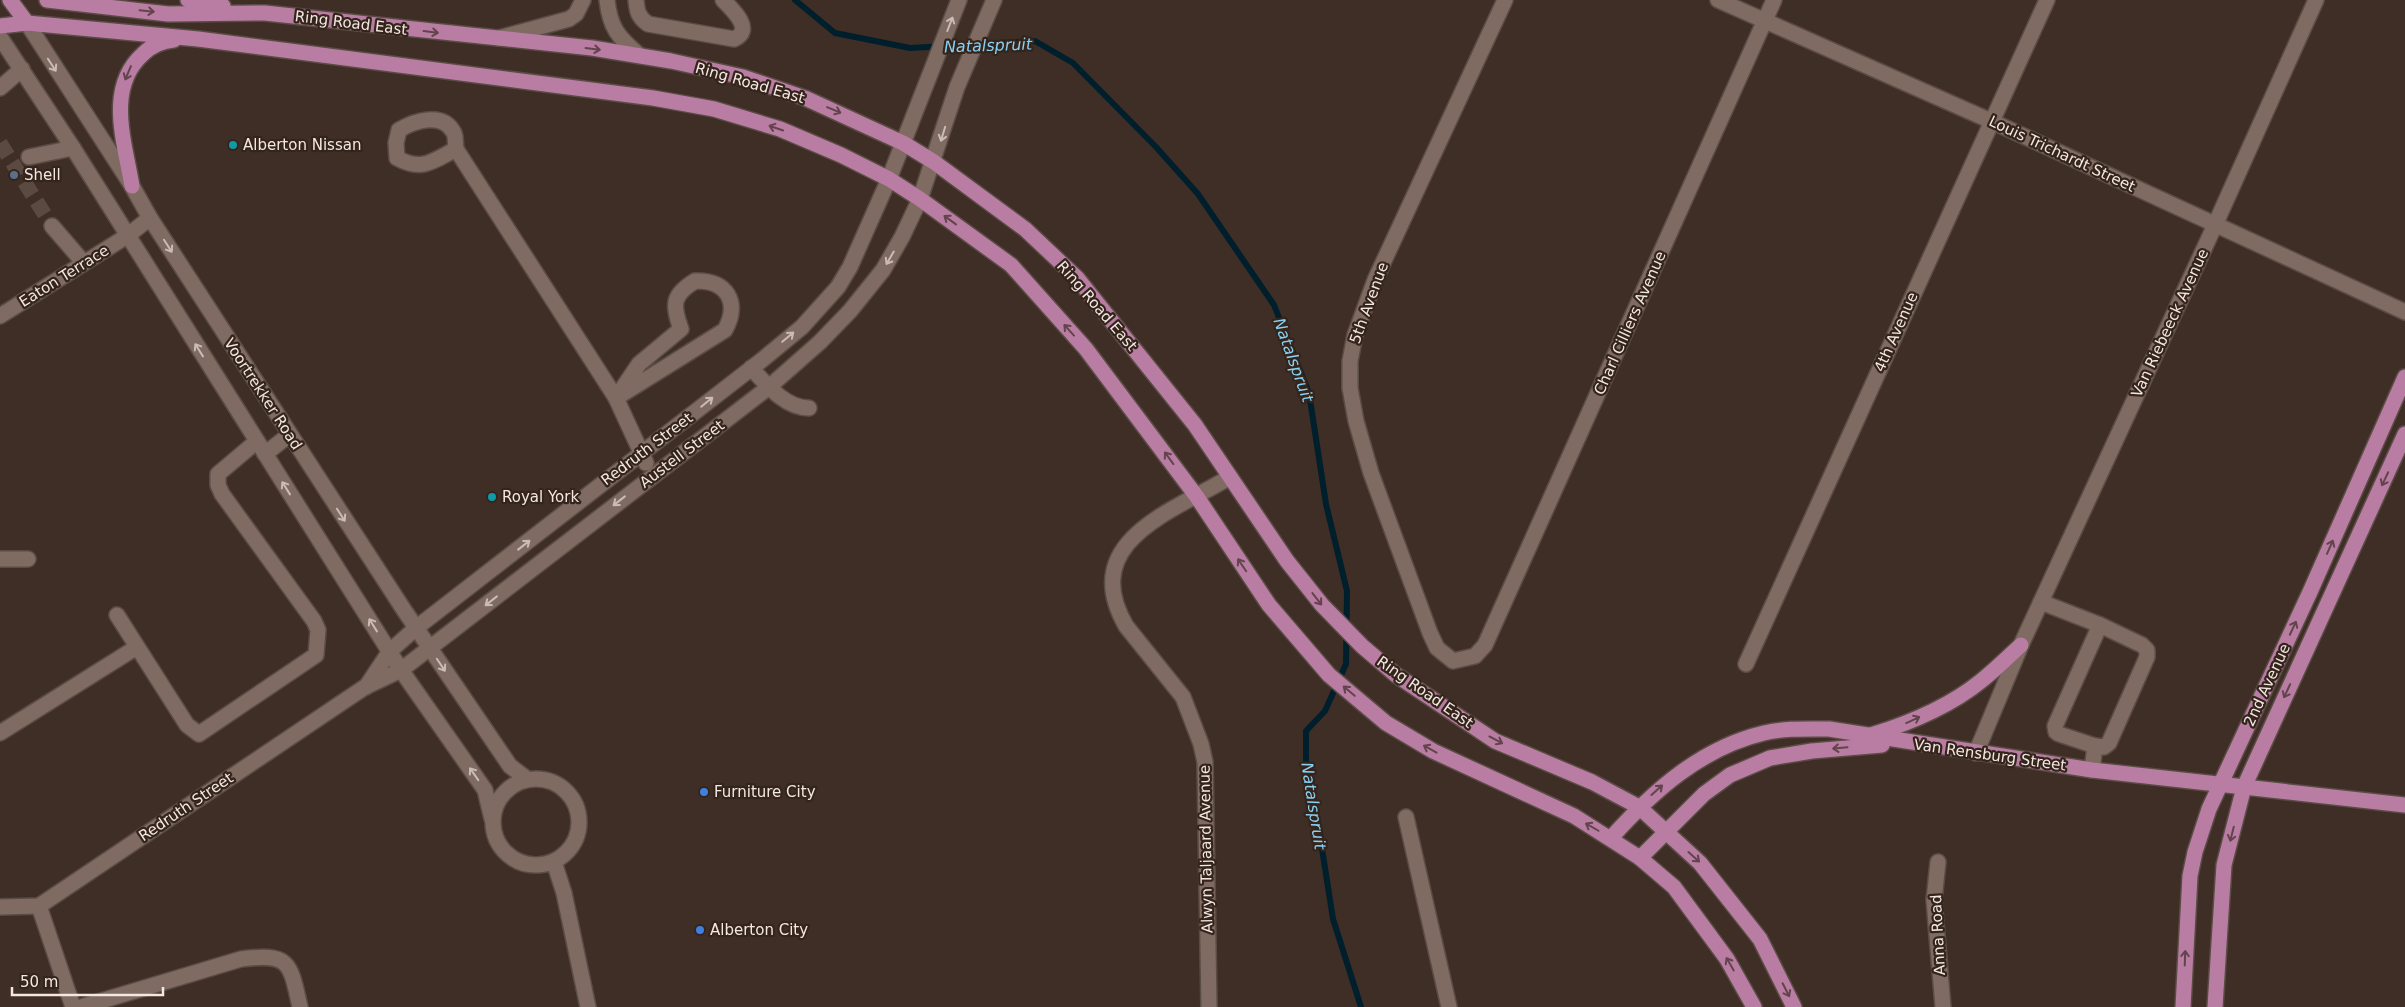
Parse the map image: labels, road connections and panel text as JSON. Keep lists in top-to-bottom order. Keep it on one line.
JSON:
{"streets":{"main road":["Ring Road East","Voortrekker Road","2nd Avenue","Van Rensburg Street"],"street":["Louis Trichardt Street","Eaton Terrace","5th Avenue","Charl Cilliers Avenue","Van Riebeeck Avenue","4th Avenue","Redruth Street","Austell Street","Alwyn Taljaard Avenue","Anna Road"]},"crossings":[["Ring Road East","Redruth Street"],["Ring Road East","Austell Street"],["Ring Road East","Van Rensburg Street"],["Ring Road East","Alwyn Taljaard Avenue"],["Louis Trichardt Street","Charl Cilliers Avenue"],["Louis Trichardt Street","Van Riebeeck Avenue"],["Louis Trichardt Street","4th Avenue"],["Eaton Terrace","Voortrekker Road"],["5th Avenue","Charl Cilliers Avenue"],["Van Riebeeck Avenue","Van Rensburg Street"],["Voortrekker Road","Redruth Street"],["Voortrekker Road","Austell Street"],["Redruth Street","Austell Street"],["2nd Avenue","Van Rensburg Street"]],"one_way":["Redruth Street","Austell Street"],"water":["Natalspruit"],"places":["Alberton Nissan","Shell","Royal York","Furniture City","Alberton City"],"scale_bar":"50 m"}
